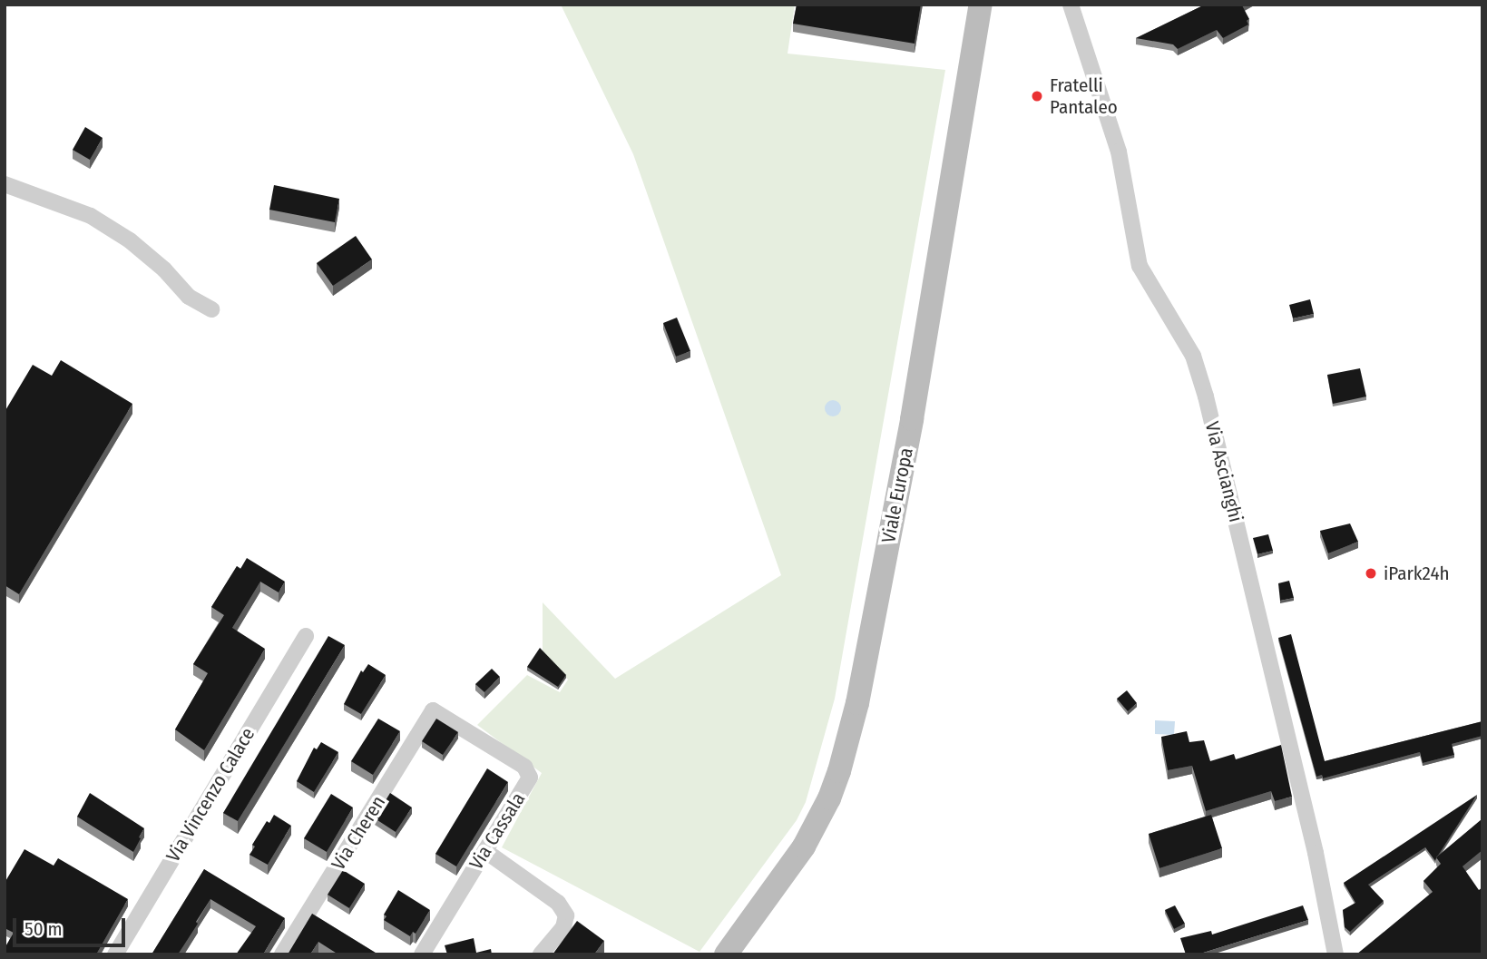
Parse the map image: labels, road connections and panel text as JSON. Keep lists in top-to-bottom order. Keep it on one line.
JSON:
{"streets":{"main road":["Viale Europa"],"street":["Via Ascianghi","Via Vincenzo Calace","Via Cassala","Via Cheren"]},"crossings":[["Via Cassala","Via Cheren"]],"places":["Fratelli Pantaleo","iPark24h"],"scale_bar":"50 m"}
